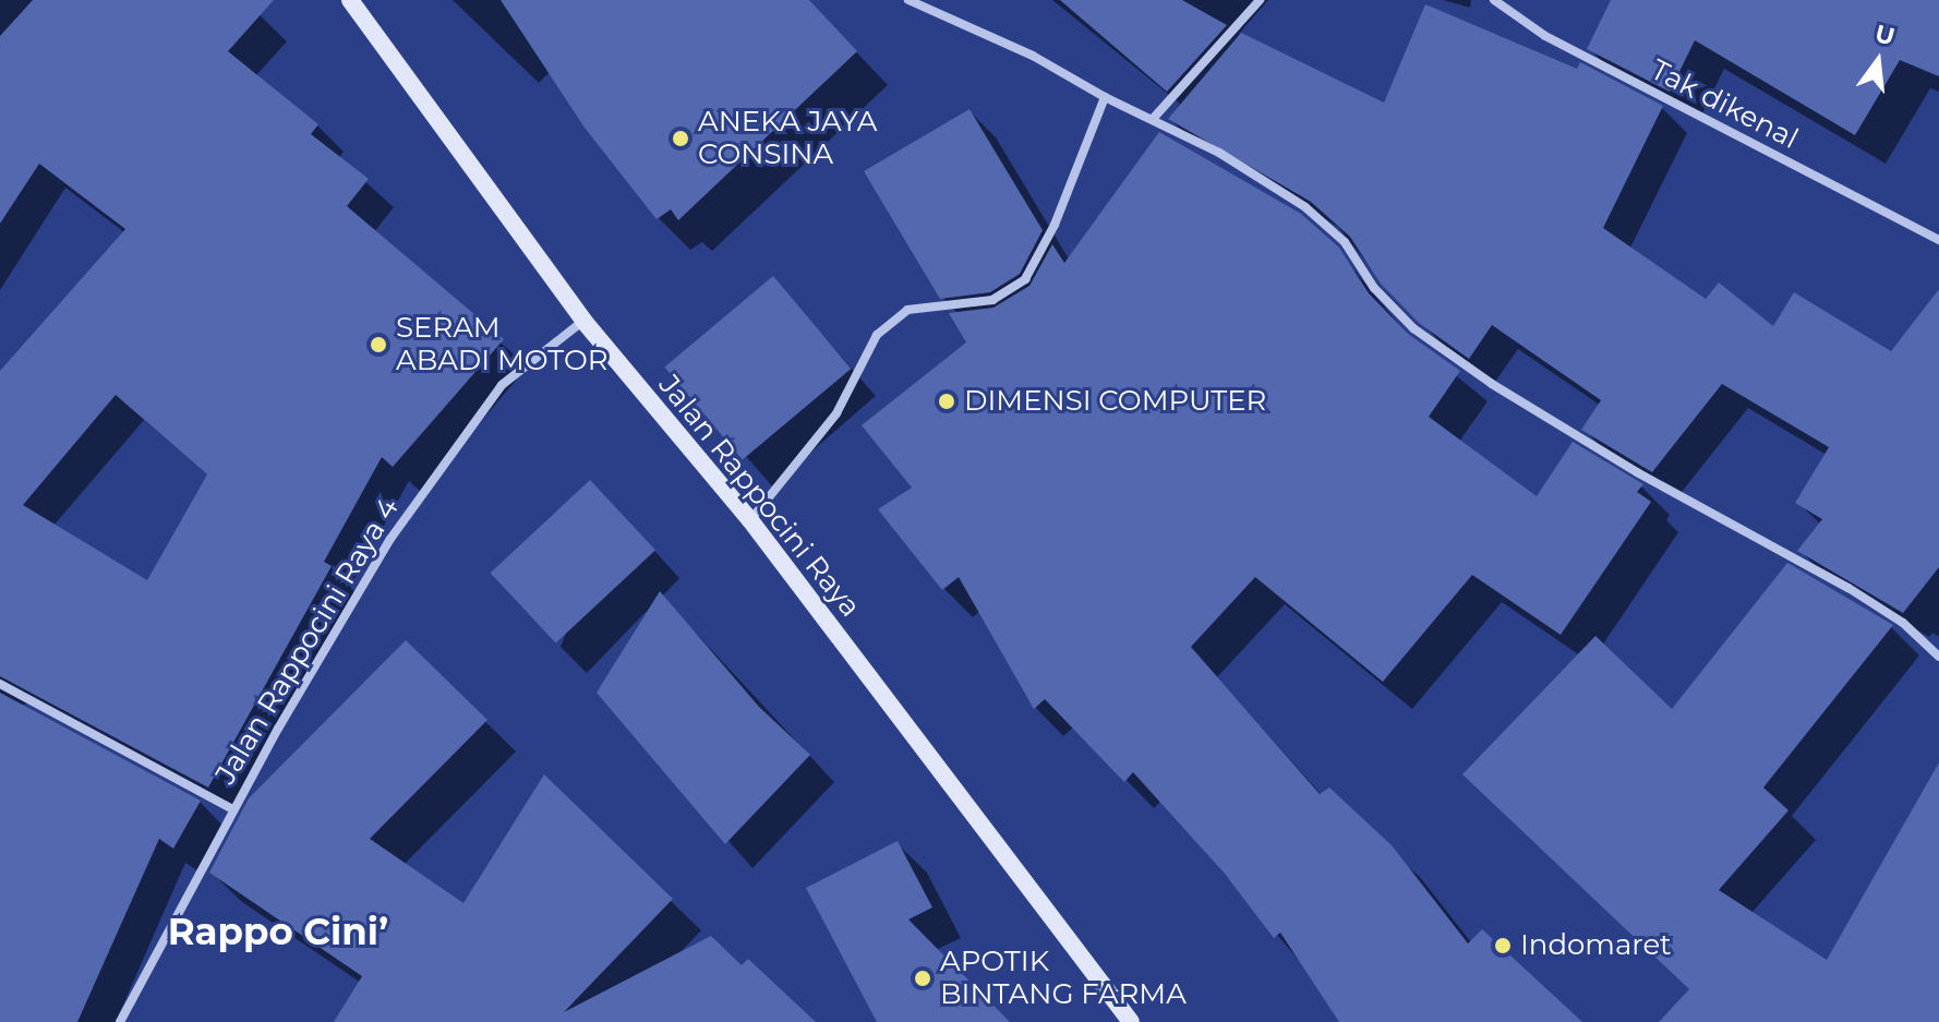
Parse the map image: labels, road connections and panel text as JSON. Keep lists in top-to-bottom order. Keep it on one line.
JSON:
{"streets":{"main road":["Jalan Rappocini Raya"],"street":["Tak dikenal","Jalan Rappocini Raya 4"]},"crossings":[["Jalan Rappocini Raya","Jalan Rappocini Raya 4"]],"districts":["Rappo Ciniʼ"],"places":["ANEKA JAYA CONSINA","SERAM ABADI MOTOR","DIMENSI COMPUTER","Indomaret","APOTIK BINTANG FARMA"],"north":"top"}
